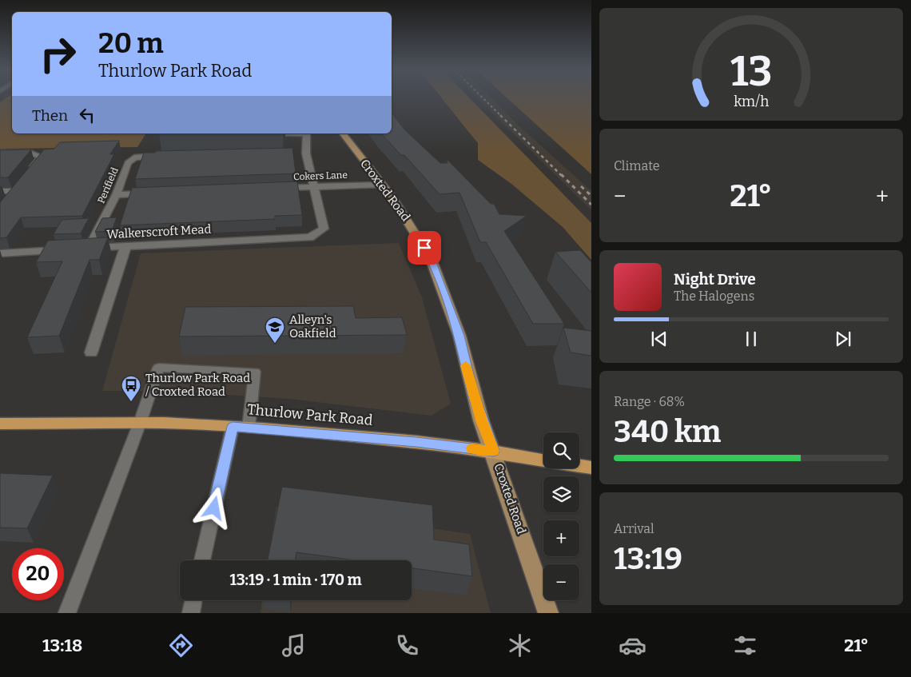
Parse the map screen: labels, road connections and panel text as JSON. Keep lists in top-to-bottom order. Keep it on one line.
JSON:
{"streets":{"highway":["Thurlow Park Road"],"main road":["Croxted Road"],"street":["Cokers Lane","Perifield","Walkerscroft Mead"]},"crossings":[["Cokers Lane","Croxted Road"],["Cokers Lane","Walkerscroft Mead"],["Perifield","Walkerscroft Mead"],["Croxted Road","Thurlow Park Road"]],"places":{"school or university":["Alleyn's Oakfield"],"bus stop":["Thurlow Park Road / Croxted Road"]},"page":{"turn":["20 m","Thurlow Park Road"],"then":"Then","tile":["Climate",["Range · 68%","340 km"],["Arrival","13:19"]],"heat":["−","21°","+"],"song":["Night Drive","The Halogens"],"map_buttons":["+","−"],"limit":"20","trip":"13:19 · 1 min · 170 m","tabs":["13:18","21°"],"gauge":["13","km/h"]}}
